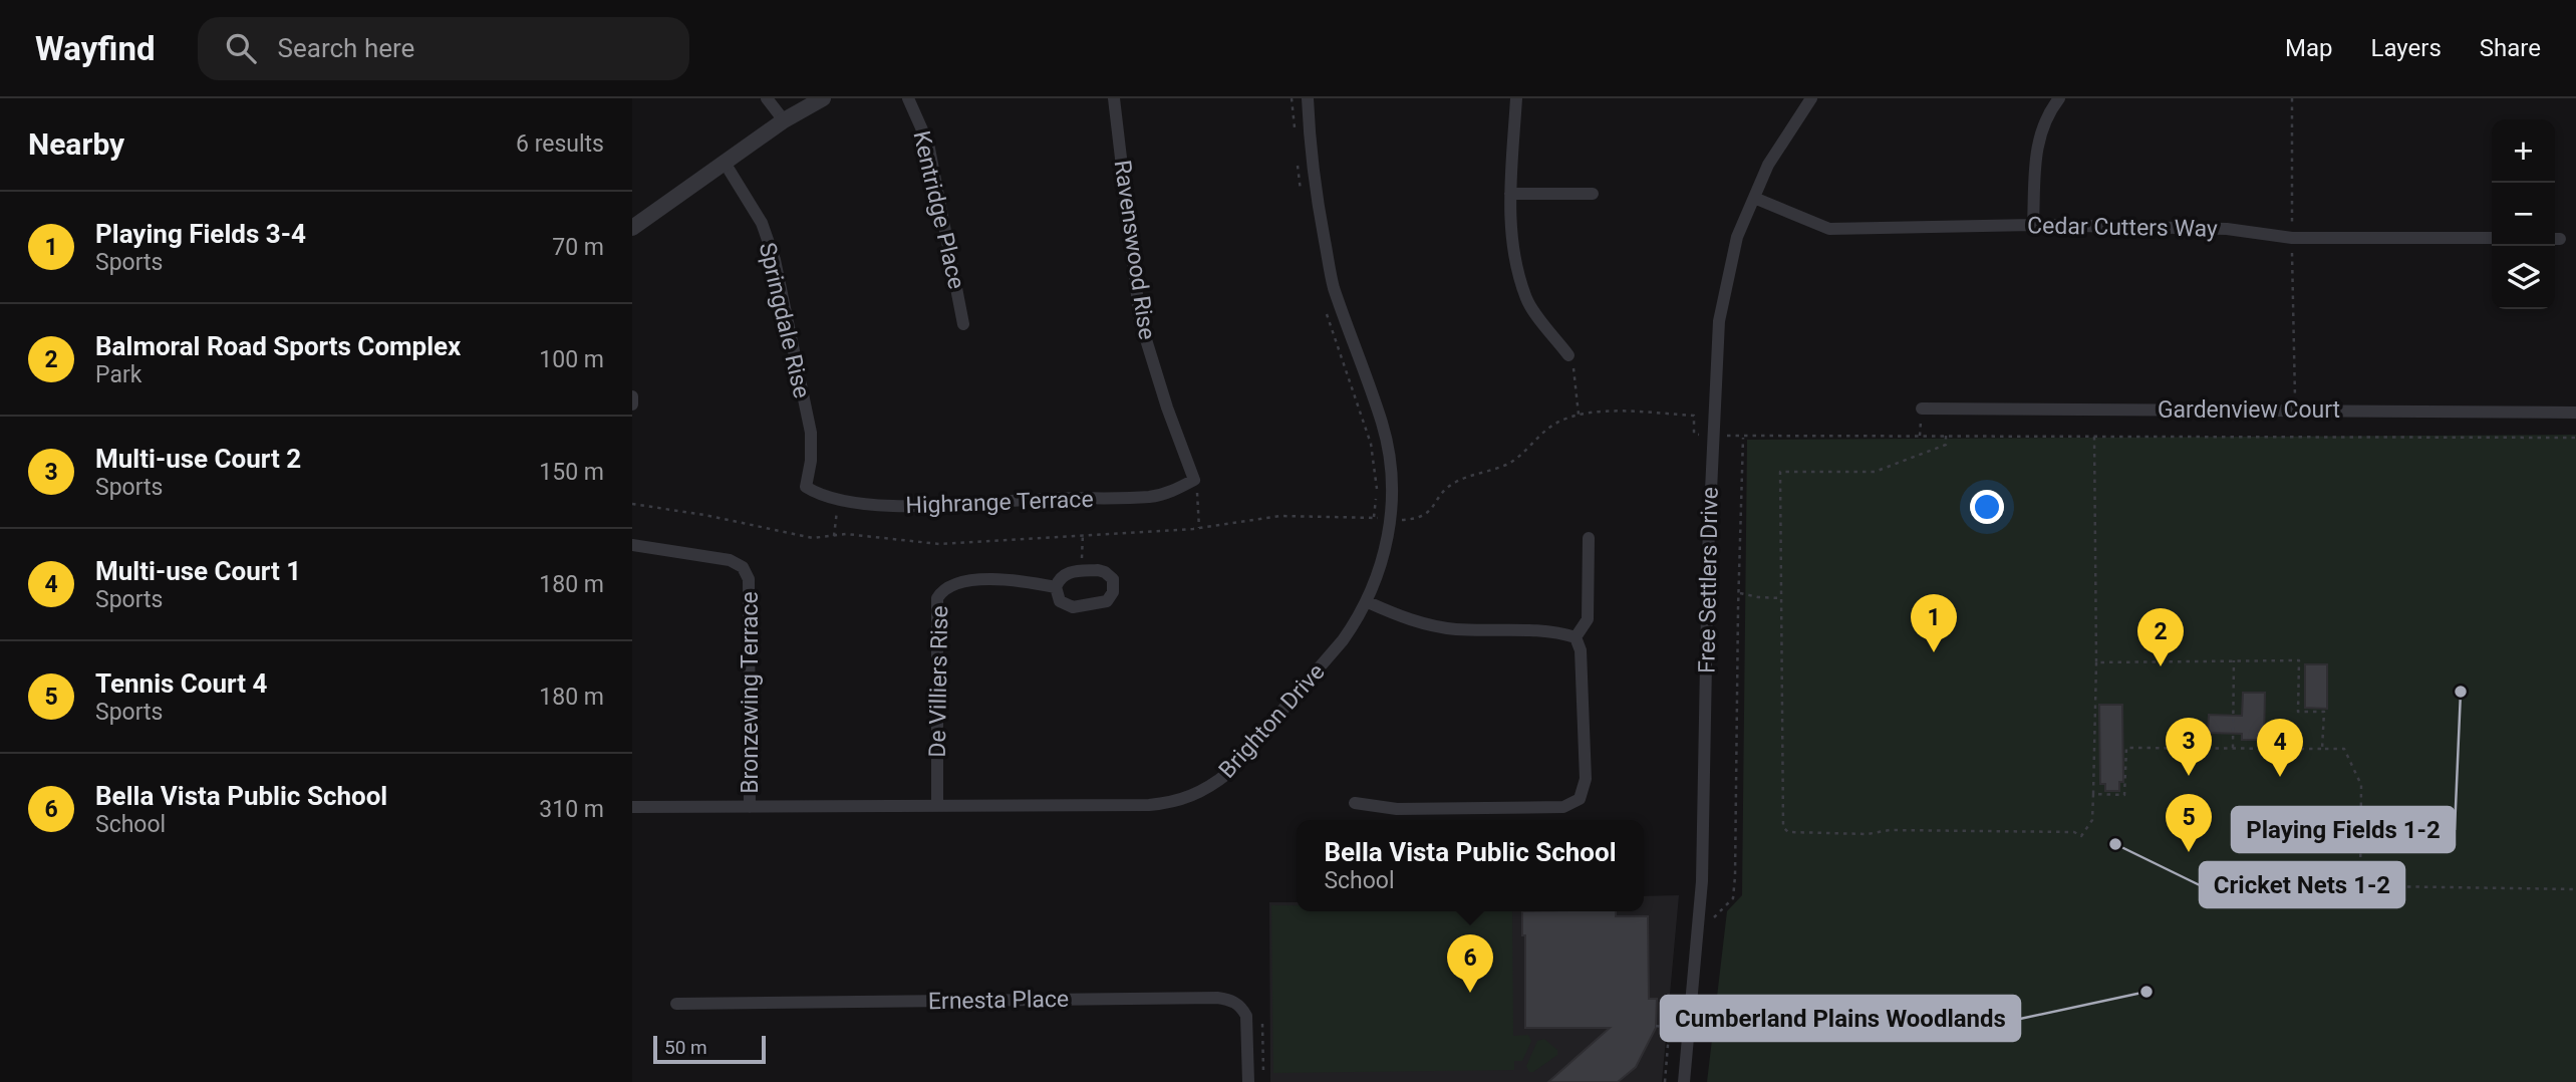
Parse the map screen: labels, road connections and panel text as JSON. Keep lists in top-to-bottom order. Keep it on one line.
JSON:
{"streets":{"street":["Kentridge Place","Cedar Cutters Way","Ravenswood Rise","Springdale Rise","Gardenview Court","Highrange Terrace","Free Settlers Drive","De Villiers Rise","Bronzewing Terrace","Brighton Drive","Ernesta Place"]},"crossings":[["Cedar Cutters Way","Free Settlers Drive"],["Ravenswood Rise","Highrange Terrace"],["Springdale Rise","Highrange Terrace"],["De Villiers Rise","Brighton Drive"],["Bronzewing Terrace","Brighton Drive"]],"places":["Playing Fields 1-2","Cricket Nets 1-2","Cumberland Plains Woodlands"],"scale_bar":"50 m","page":{"header":"Wayfind","search":"Search here","nav":["Map","Layers","Share"],"heading":["Nearby","6 results"],"map_buttons":["+","−"],"list":[{"mark":"1","name":"Playing Fields 3-4","note":"Sports","value":"70 m"},{"mark":"2","name":"Balmoral Road Sports Complex","note":"Park","value":"100 m"},{"mark":"3","name":"Multi-use Court 2","note":"Sports","value":"150 m"},{"mark":"4","name":"Multi-use Court 1","note":"Sports","value":"180 m"},{"mark":"5","name":"Tennis Court 4","note":"Sports","value":"180 m"},{"mark":"6","name":"Bella Vista Public School","note":"School","value":"310 m"}],"pins":["1","2","3","4","5","6"],"popup":["Bella Vista Public School","School"],"scale":"50 m"}}
